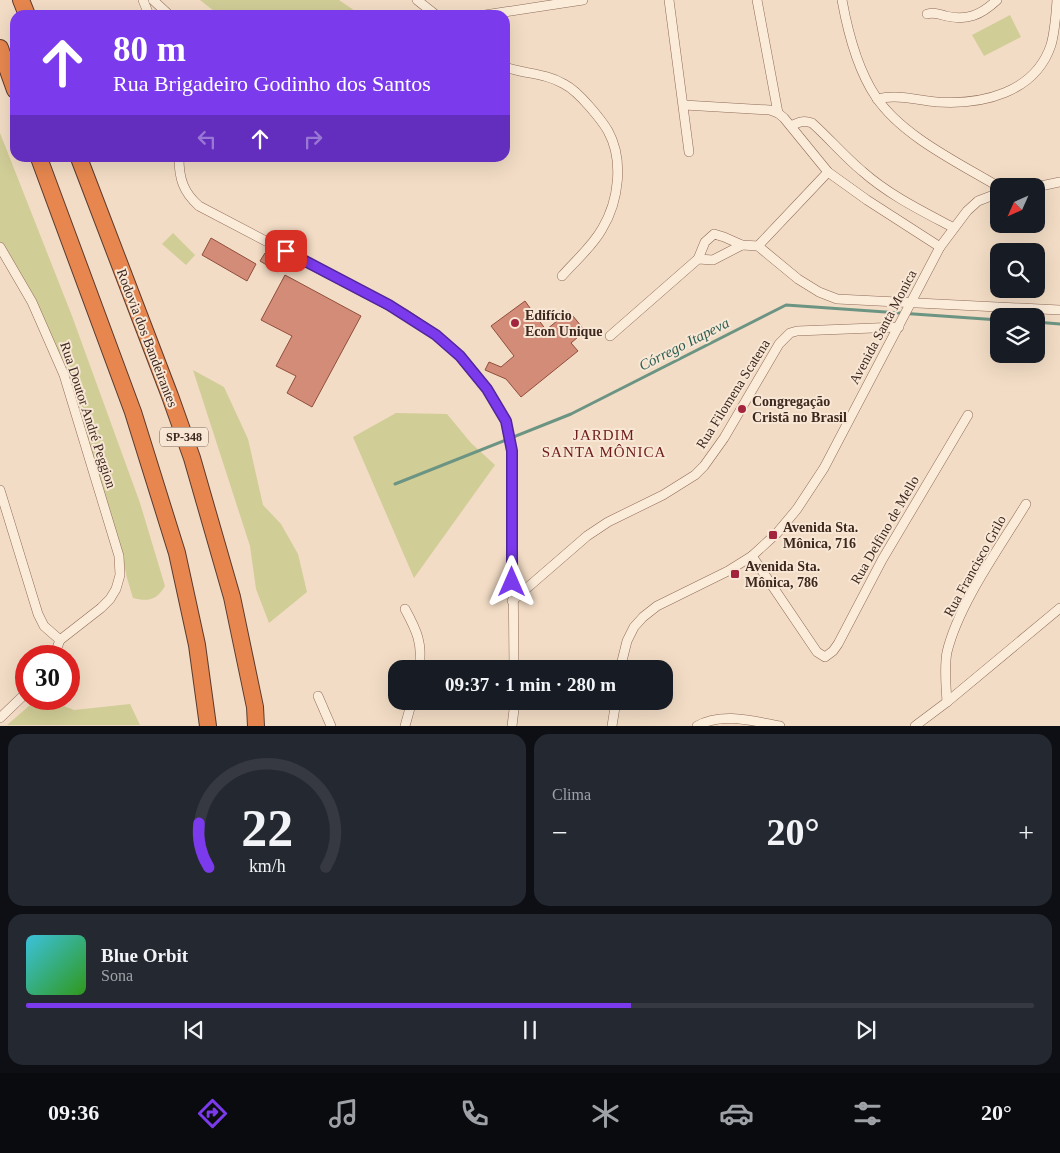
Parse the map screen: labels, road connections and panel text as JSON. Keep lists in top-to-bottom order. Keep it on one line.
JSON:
{"streets":{"highway":["Rodovia dos Bandeirantes","SP-348"],"street":["Avenida Santa Monica","Rua Filomena Scatena","Rua Doutor André Peggion","Rua Delfino de Mello","Rua Francisco Grilo"]},"crossings":[["Avenida Santa Monica","Rua Filomena Scatena"],["Avenida Santa Monica","Rua Delfino de Mello"]],"districts":["JARDIM SANTA MÔNICA"],"water":["Córrego Itapeva"],"places":{"other":["Edifício Econ Unique","Congregação Cristã no Brasil"],"transit":["Avenida Sta. Mônica, 716","Avenida Sta. Mônica, 786"]},"north":"bottom left","page":{"turn":["80 m","Rua Brigadeiro Godinho dos Santos"],"limit":"30","trip":"09:37 · 1 min · 280 m","tile":"Clima","heat":["−","20°","+"],"song":["Blue Orbit","Sona"],"tabs":["09:36","20°"],"gauge":["22","km/h"]}}
